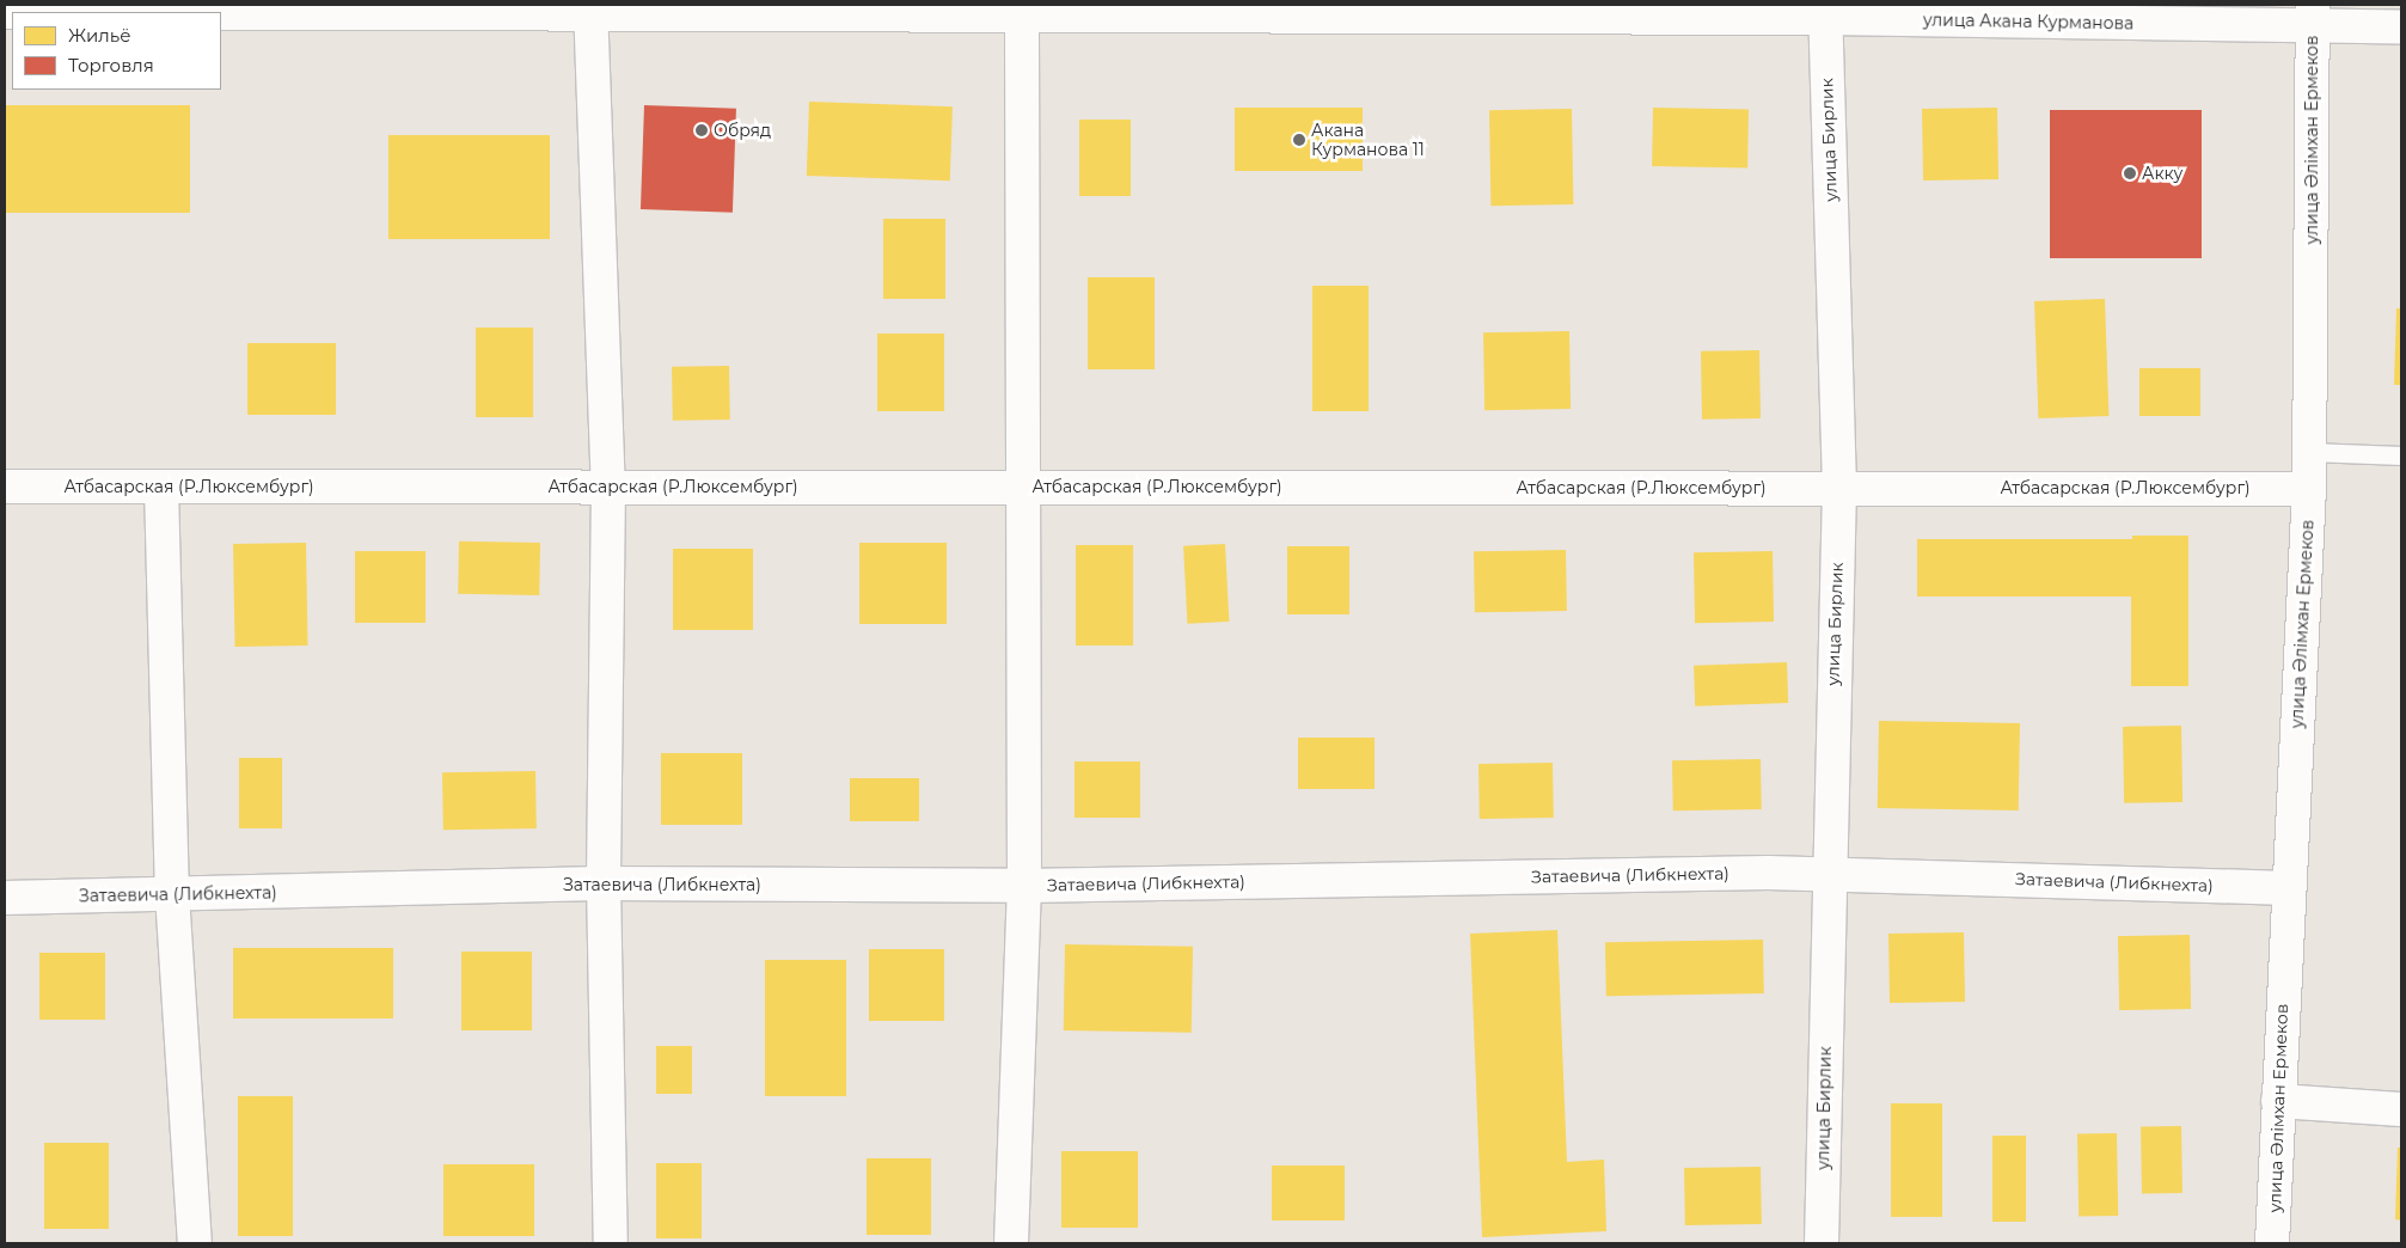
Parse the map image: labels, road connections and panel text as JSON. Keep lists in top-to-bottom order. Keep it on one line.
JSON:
{"streets":{"street":["улица Акана Курманова","улица Бирлик","улица Әлімхан Ермеков","Атбасарская (Р.Люксембург)","Затаевича (Либкнехта)"]},"crossings":[["улица Акана Курманова","улица Бирлик"],["улица Акана Курманова","улица Әлімхан Ермеков"],["улица Бирлик","Атбасарская (Р.Люксембург)"],["улица Бирлик","Затаевича (Либкнехта)"],["улица Әлімхан Ермеков","Атбасарская (Р.Люксембург)"],["улица Әлімхан Ермеков","Затаевича (Либкнехта)"]],"places":["Обряд","Акана Курманова 11","Акку"],"legend":["Жильё","Торговля"]}
